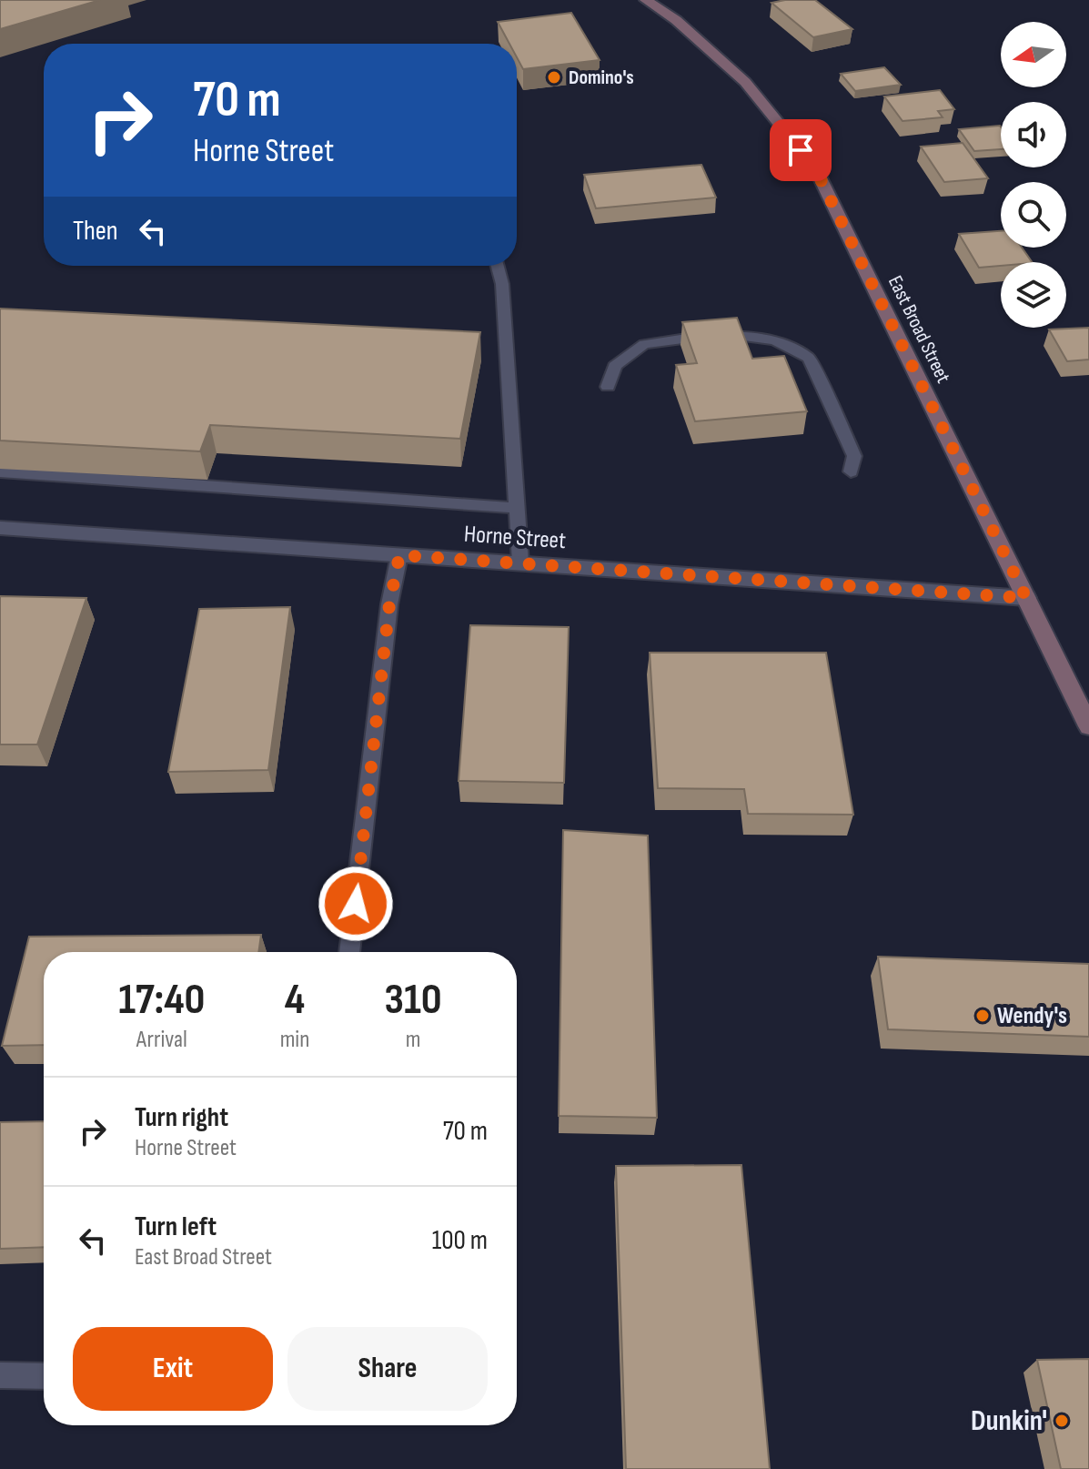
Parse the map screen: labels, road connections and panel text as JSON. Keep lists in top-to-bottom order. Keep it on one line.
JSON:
{"streets":{"main road":["East Broad Street"],"street":["Horne Street"]},"crossings":[["East Broad Street","Horne Street"]],"places":["Domino's","Wendy's","Dunkin'"],"north":"left","page":{"turn":["70 m","Horne Street"],"then":"Then","eta":["17:40","Arrival","4","min","310","m"],"list":[{"name":"Turn right","note":"Horne Street","value":"70 m"},{"name":"Turn left","note":"East Broad Street","value":"100 m"}],"buttons":["Exit","Share"]}}
